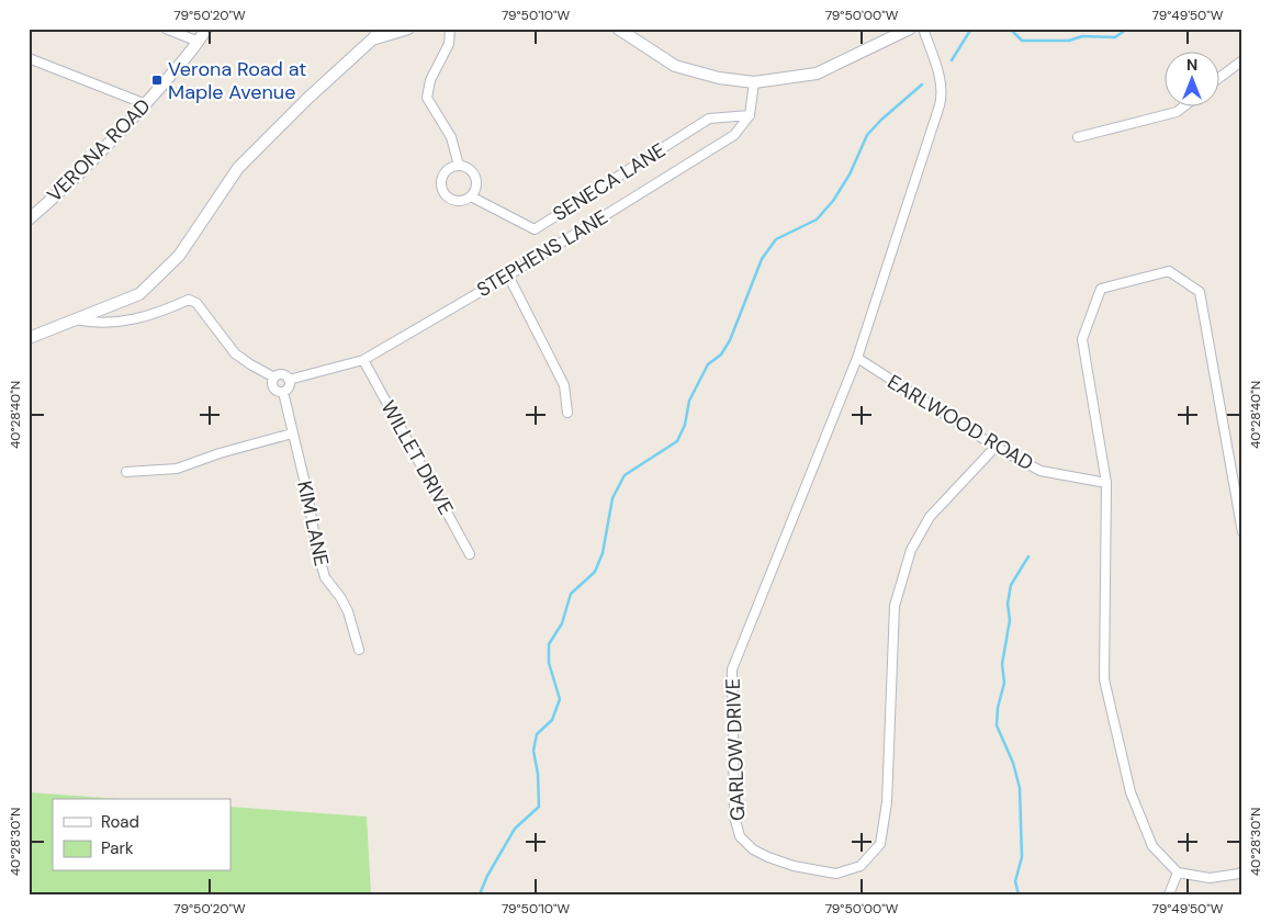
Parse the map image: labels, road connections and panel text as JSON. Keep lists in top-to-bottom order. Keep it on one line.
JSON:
{"streets":{"main road":["VERONA ROAD"],"street":["SENECA LANE","STEPHENS LANE","EARLWOOD ROAD","WILLET DRIVE","KIM LANE","GARLOW DRIVE"]},"crossings":[["SENECA LANE","STEPHENS LANE"],["STEPHENS LANE","WILLET DRIVE"],["STEPHENS LANE","KIM LANE"],["EARLWOOD ROAD","GARLOW DRIVE"]],"places":{"transit":["Verona Road at Maple Avenue"]},"legend":["Road","Park"],"north":"top","coordinates":["79°50'20\"W","79°50'10\"W","79°50'00\"W","79°49'50\"W","40°28'40\"N","40°28'30\"N"]}
